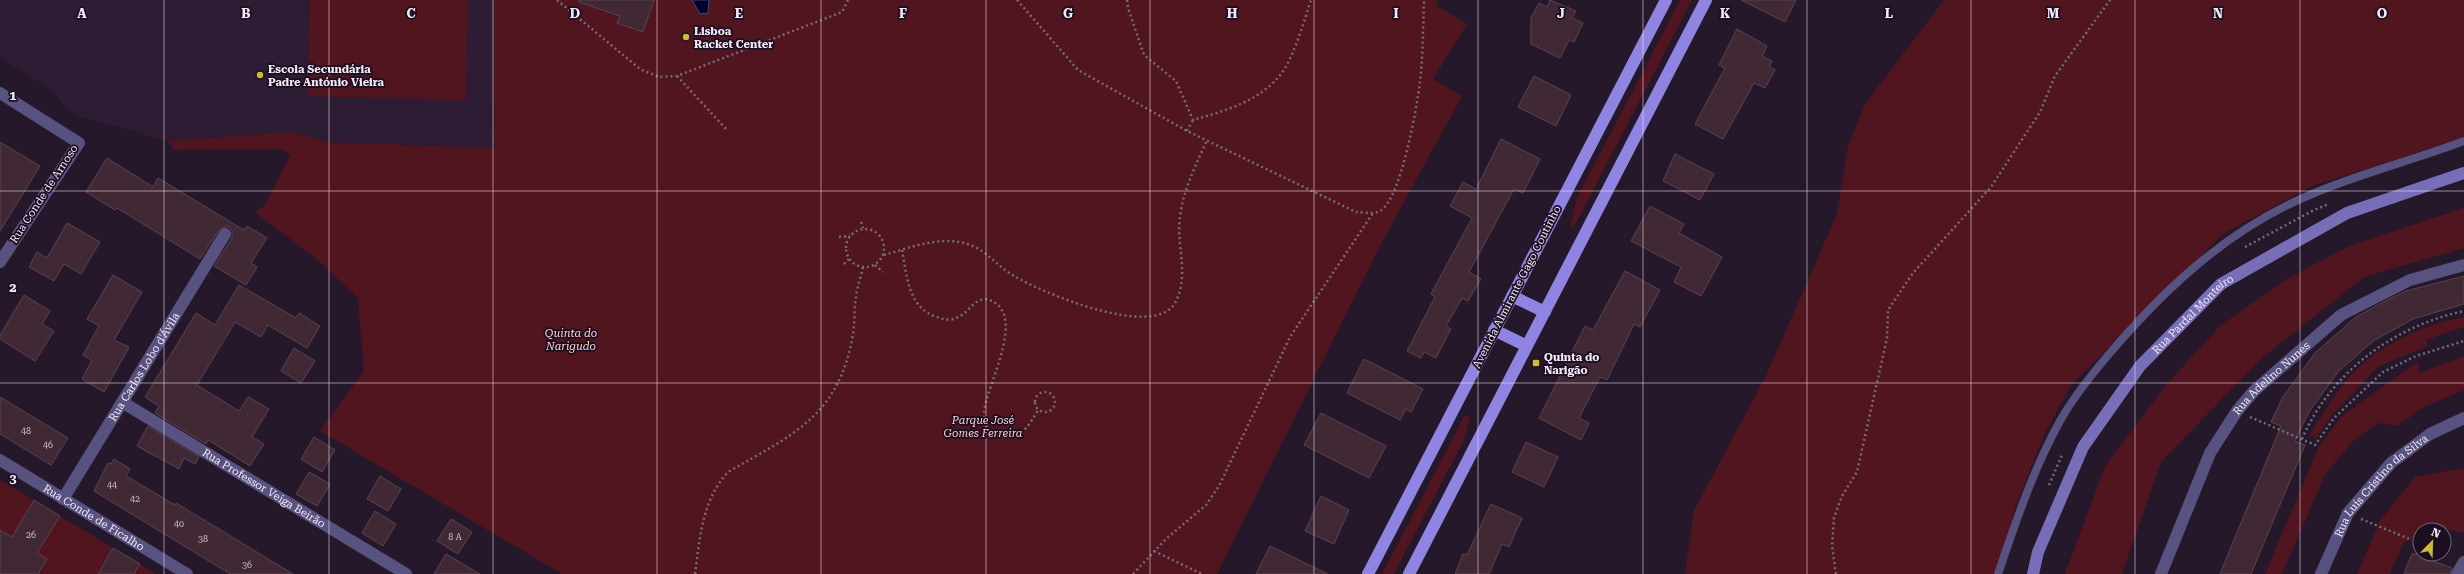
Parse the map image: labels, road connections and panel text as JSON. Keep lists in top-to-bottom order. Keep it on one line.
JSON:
{"streets":{"main road":["Avenida Almirante Gago Coutinho"],"street":["Rua Conde de Arnoso","Rua Pardal Monteiro","Rua Carlos Lobo d'Ávila","Rua Adelino Nunes","Rua Luís Cristino da Silva","Rua Professor Veiga Beirão","Rua Conde de Ficalho"]},"crossings":[["Rua Carlos Lobo d'Ávila","Rua Professor Veiga Beirão"],["Rua Carlos Lobo d'Ávila","Rua Conde de Ficalho"]],"parks":["Quinta do Narigudo","Parque José Gomes Ferreira"],"places":{"other":["Lisboa Racket Center","Escola Secundária Padre António Vieira"],"transit":["Quinta do Narigão"]},"house_numbers":["48","46","44","42","40","26","8 A","38","36"],"north":"top right","grid":{"columns":["A","B","C","D","E","F","G","H","I","J","K","L","M","N","O"],"rows":["1","2","3"]}}
